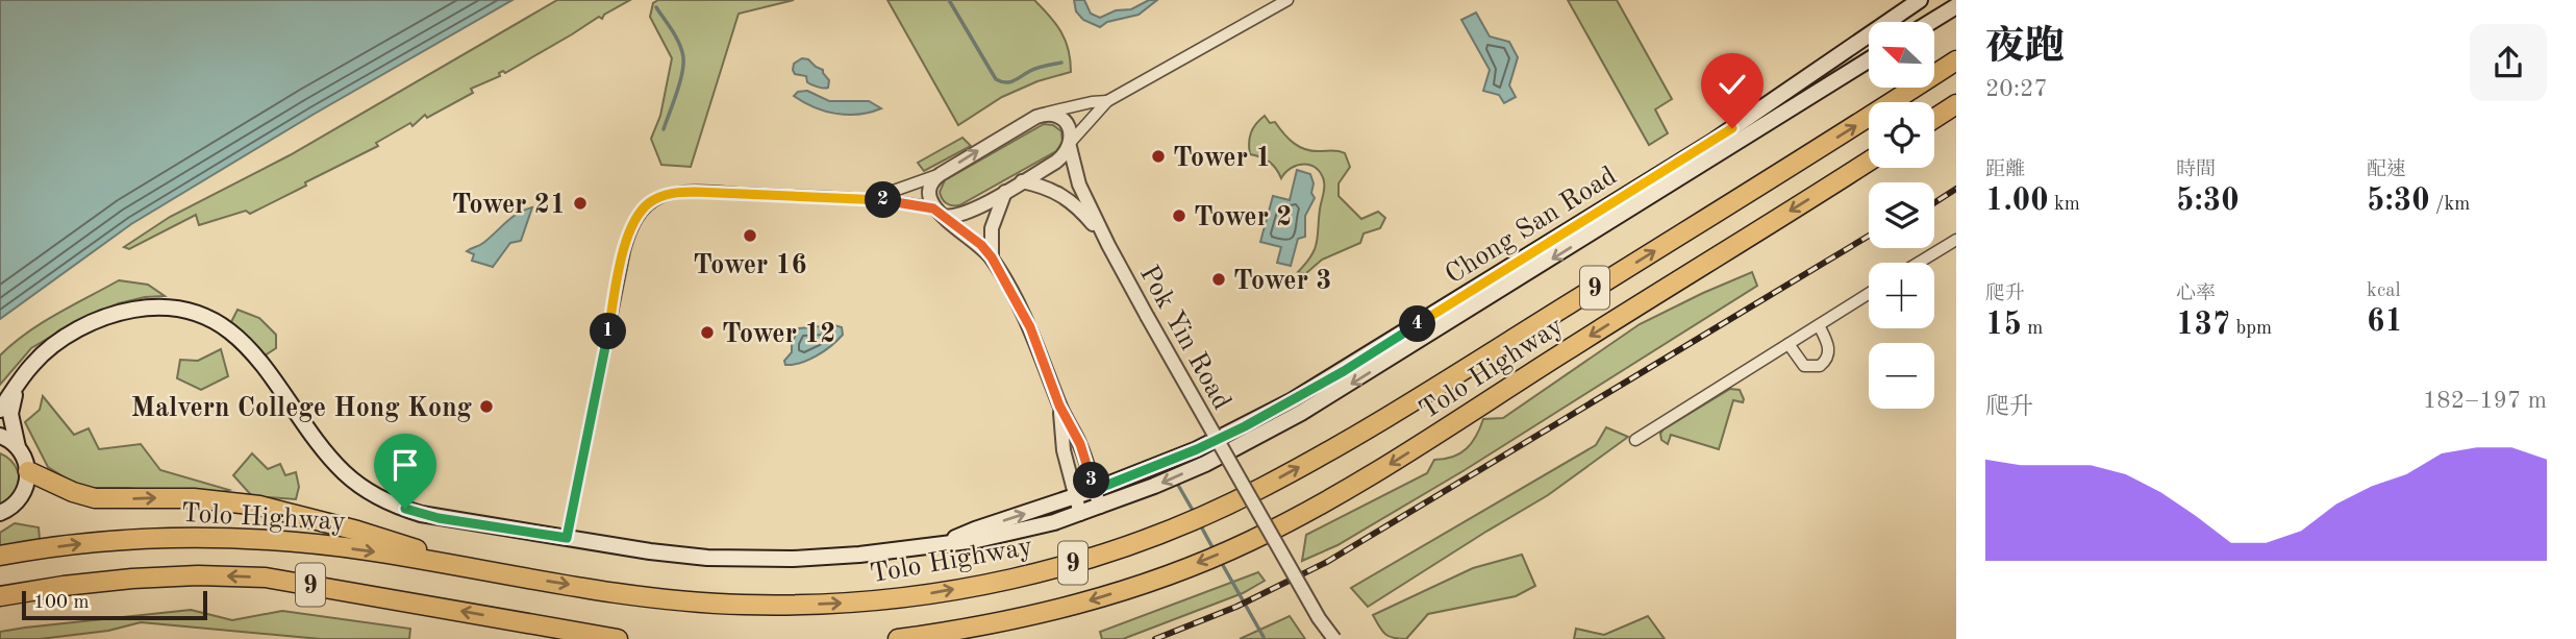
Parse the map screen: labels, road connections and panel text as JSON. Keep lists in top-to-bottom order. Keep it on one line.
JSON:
{"streets":{"highway":["9","Tolo Highway"],"main road":["Chong San Road"],"street":["Pok Yin Road"]},"places":["Tower 1","Tower 21","Tower 2","Tower 16","Tower 3","Tower 12","Malvern College Hong Kong"],"scale_bar":"100 m","north":"top left","page":{"heading":["夜跑","20:27"],"map_buttons":["+","−"],"stats":[["距離","1.00 km"],["時間","5:30"],["配速","5:30 /km"],["爬升","15 m"],["心率","137 bpm"],["kcal","61"]],"pins":["2","4","1","3"],"chart":["爬升","182–197 m"],"scale":"100 m"}}
